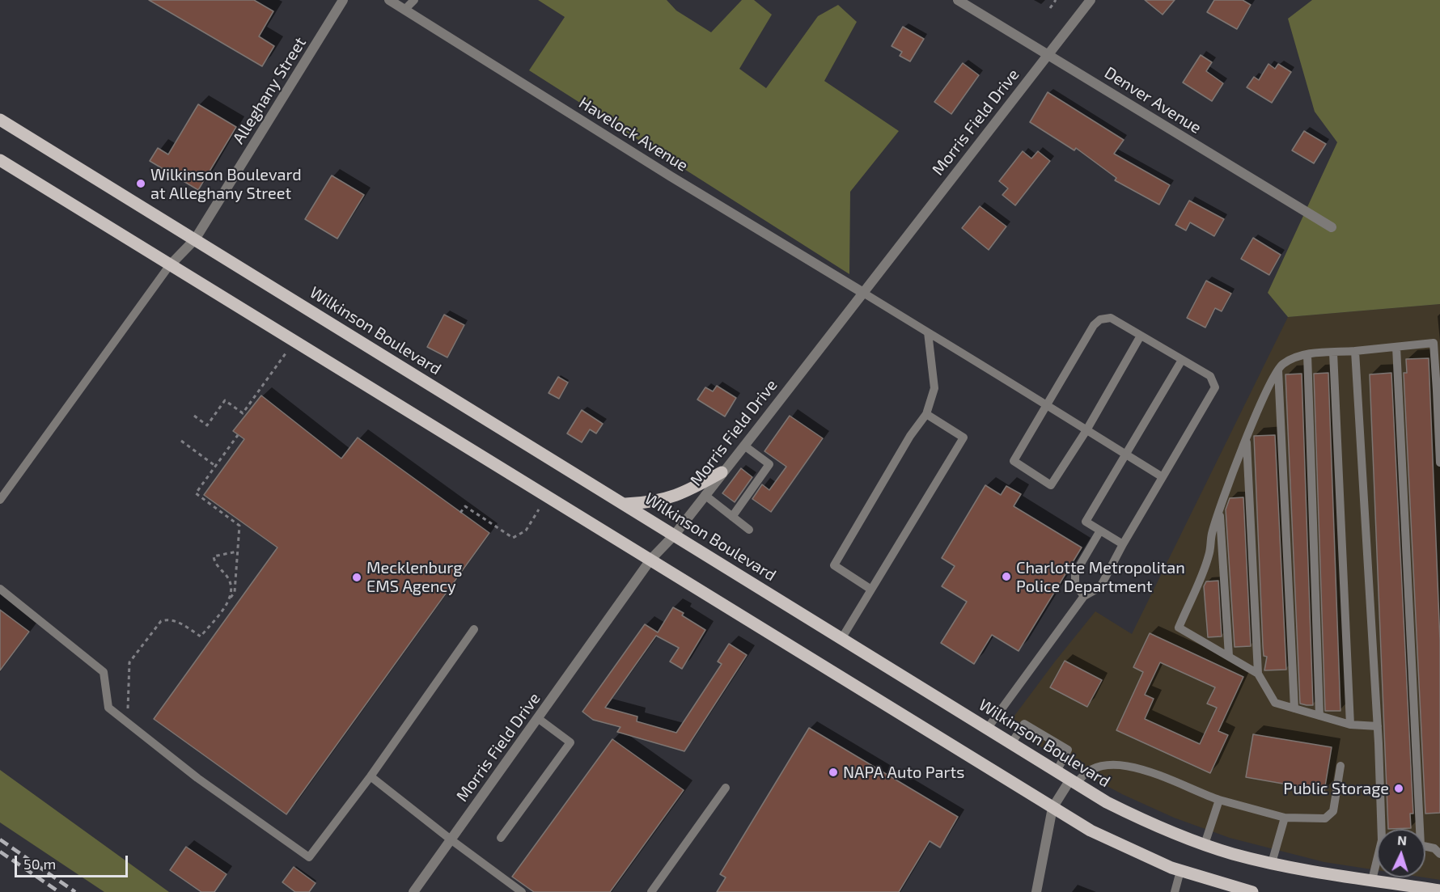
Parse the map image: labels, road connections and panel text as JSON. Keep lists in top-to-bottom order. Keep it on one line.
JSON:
{"streets":{"main road":["Wilkinson Boulevard"],"street":["Alleghany Street","Denver Avenue","Morris Field Drive","Havelock Avenue"]},"crossings":[["Alleghany Street","Wilkinson Boulevard"],["Denver Avenue","Morris Field Drive"],["Morris Field Drive","Havelock Avenue"],["Morris Field Drive","Wilkinson Boulevard"]],"places":["Wilkinson Boulevard at Alleghany Street","Charlotte Metropolitan Police Department","Mecklenburg EMS Agency","NAPA Auto Parts","Public Storage"],"scale_bar":"50 m","north":"top"}
